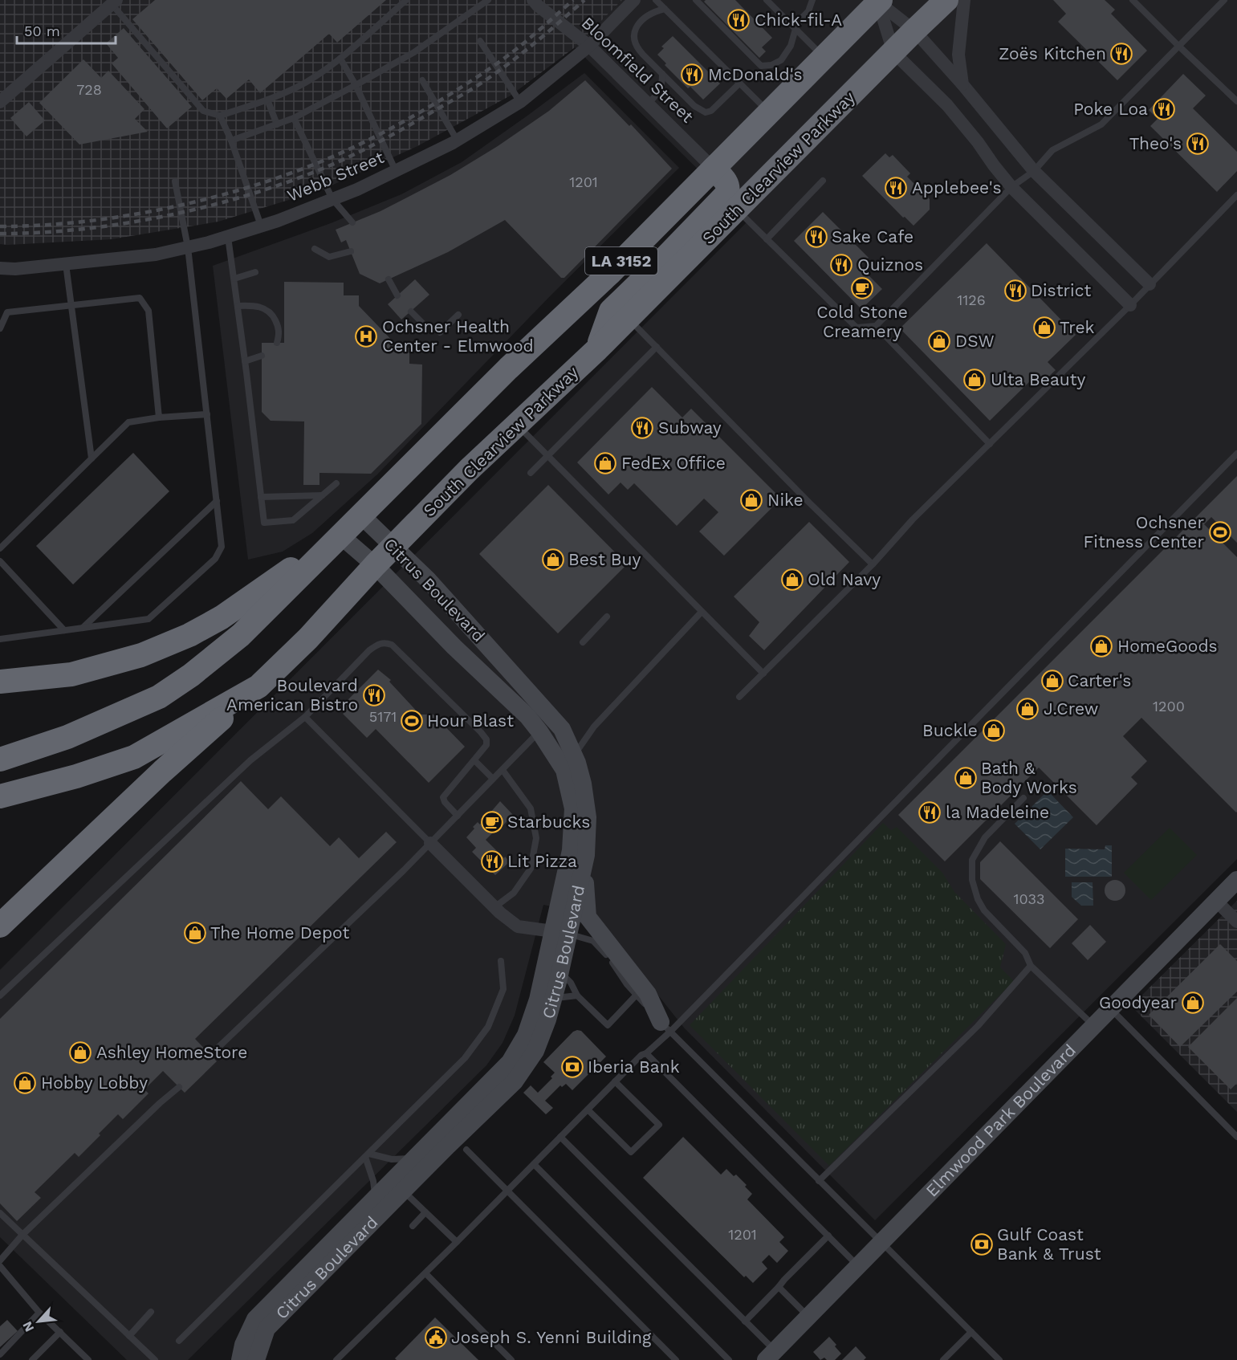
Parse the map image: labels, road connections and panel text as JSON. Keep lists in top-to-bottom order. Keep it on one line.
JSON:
{"streets":{"highway":["South Clearview Parkway","LA 3152"],"street":["Bloomfield Street","Webb Street","Citrus Boulevard","Elmwood Park Boulevard"]},"crossings":[["Bloomfield Street","Webb Street"],["Bloomfield Street","LA 3152"],["South Clearview Parkway","Citrus Boulevard"],["LA 3152","Citrus Boulevard"]],"places":{"restaurant":["Chick-fil-A","Zoës Kitchen","McDonald's","Poke Loa","Theo's","Applebee's","Sake Cafe","Quiznos","District","Subway","Boulevard American Bistro","la Madeleine","Lit Pizza"],"cafe":["Cold Stone Creamery","Starbucks"],"shop":["Trek","DSW","Ulta Beauty","FedEx Office","Nike","Best Buy","Old Navy","HomeGoods","Carter's","J.Crew","Buckle","Bath & Body Works","The Home Depot","Goodyear","Ashley HomeStore","Hobby Lobby"],"hospital":["Ochsner Health Center - Elmwood"],"sports":["Ochsner Fitness Center","Hour Blast"],"bank":["Iberia Bank","Gulf Coast Bank & Trust"],"public building":["Joseph S. Yenni Building"]},"house_numbers":["728","1201","1126","1200","5171","1033","1201"],"scale_bar":"50 m","north":"bottom left"}
